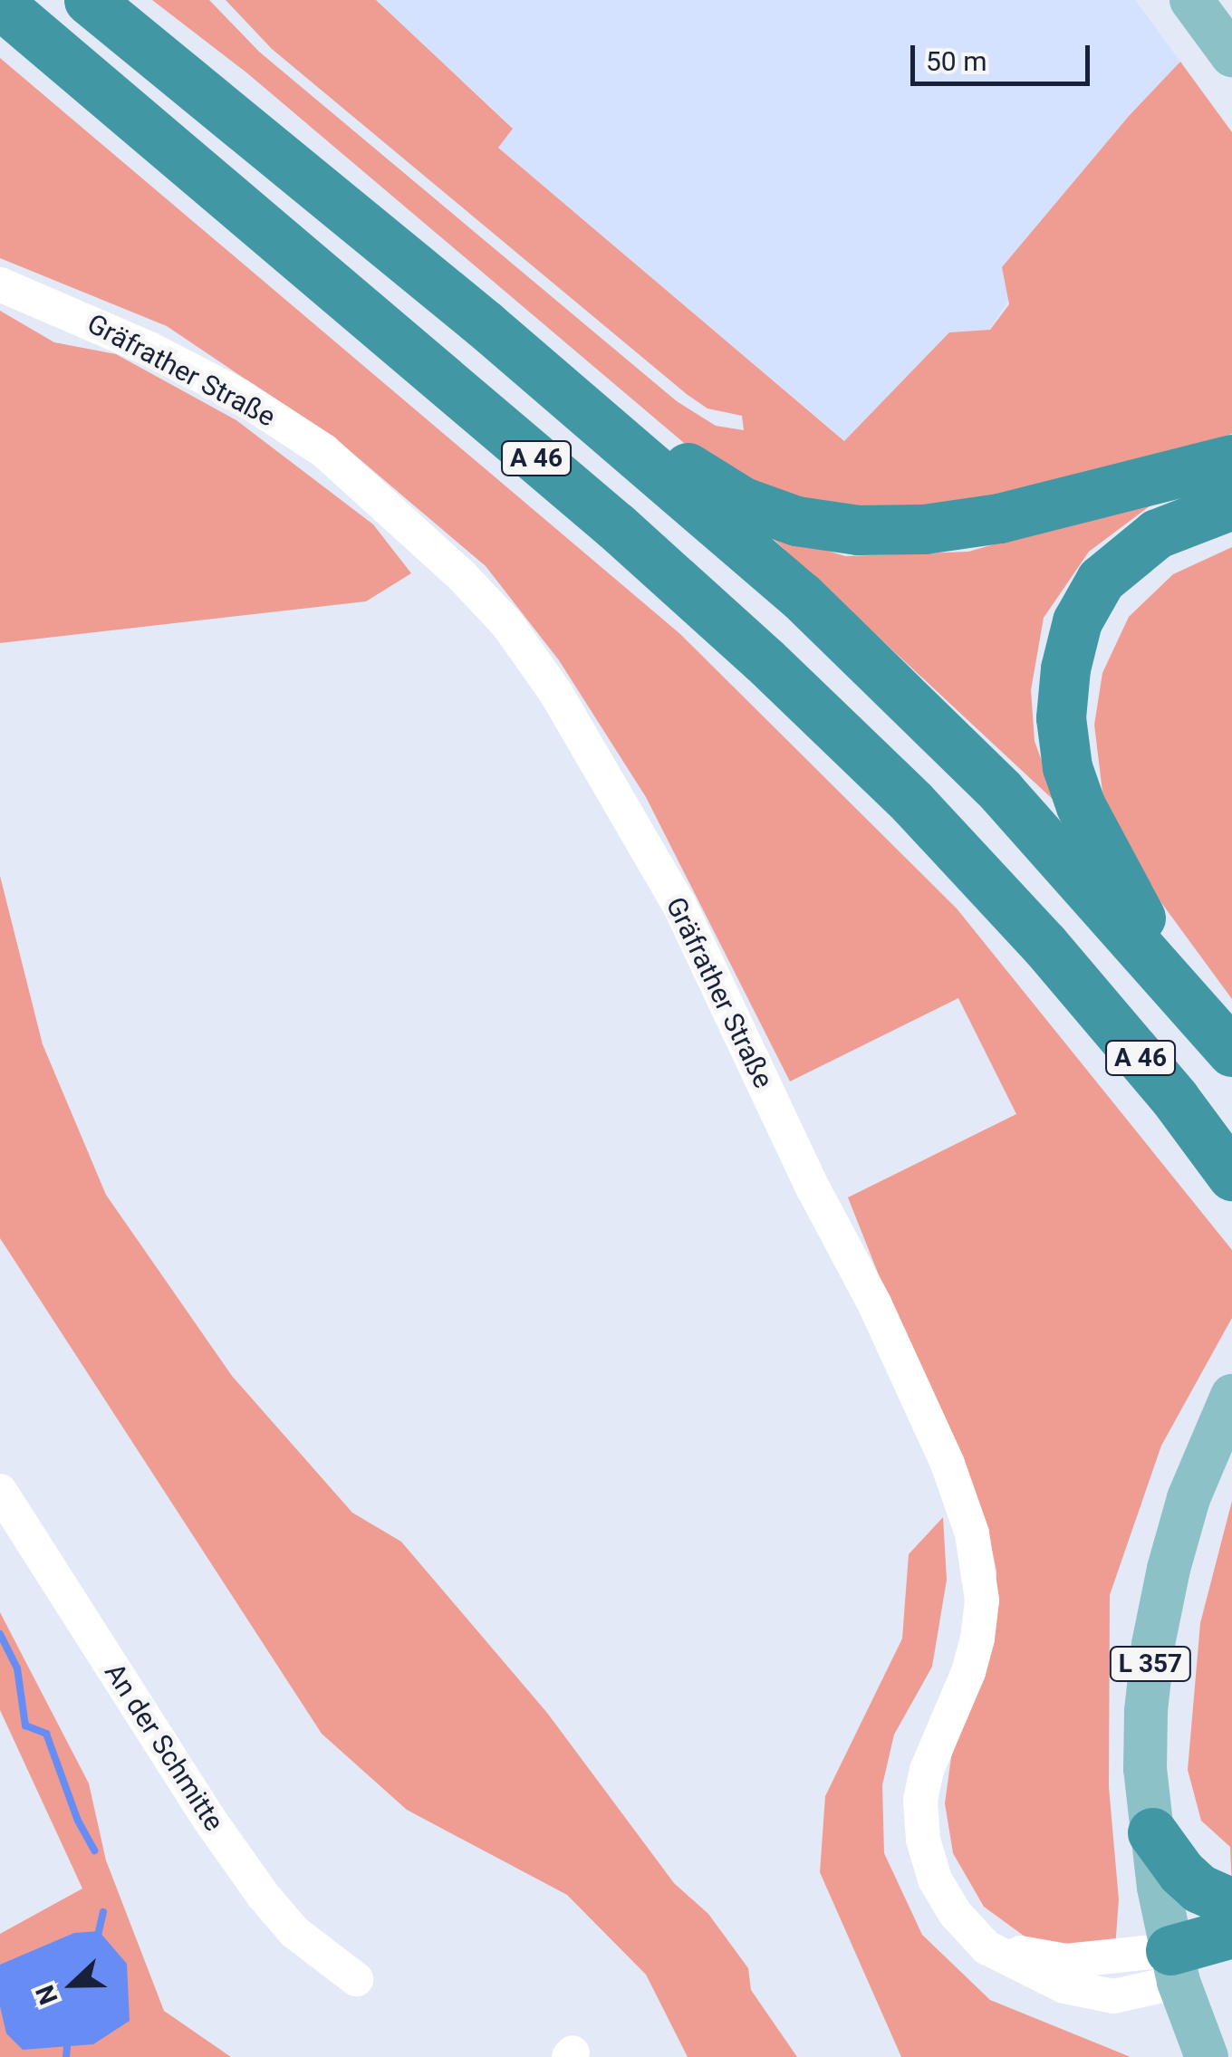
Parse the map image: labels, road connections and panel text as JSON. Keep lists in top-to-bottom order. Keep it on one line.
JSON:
{"streets":{"highway":["A 46"],"main road":["L 357"],"street":["Gräfrather Straße","An der Schmitte"]},"crossings":[["Gräfrather Straße","L 357"]],"scale_bar":"50 m","north":"left"}
